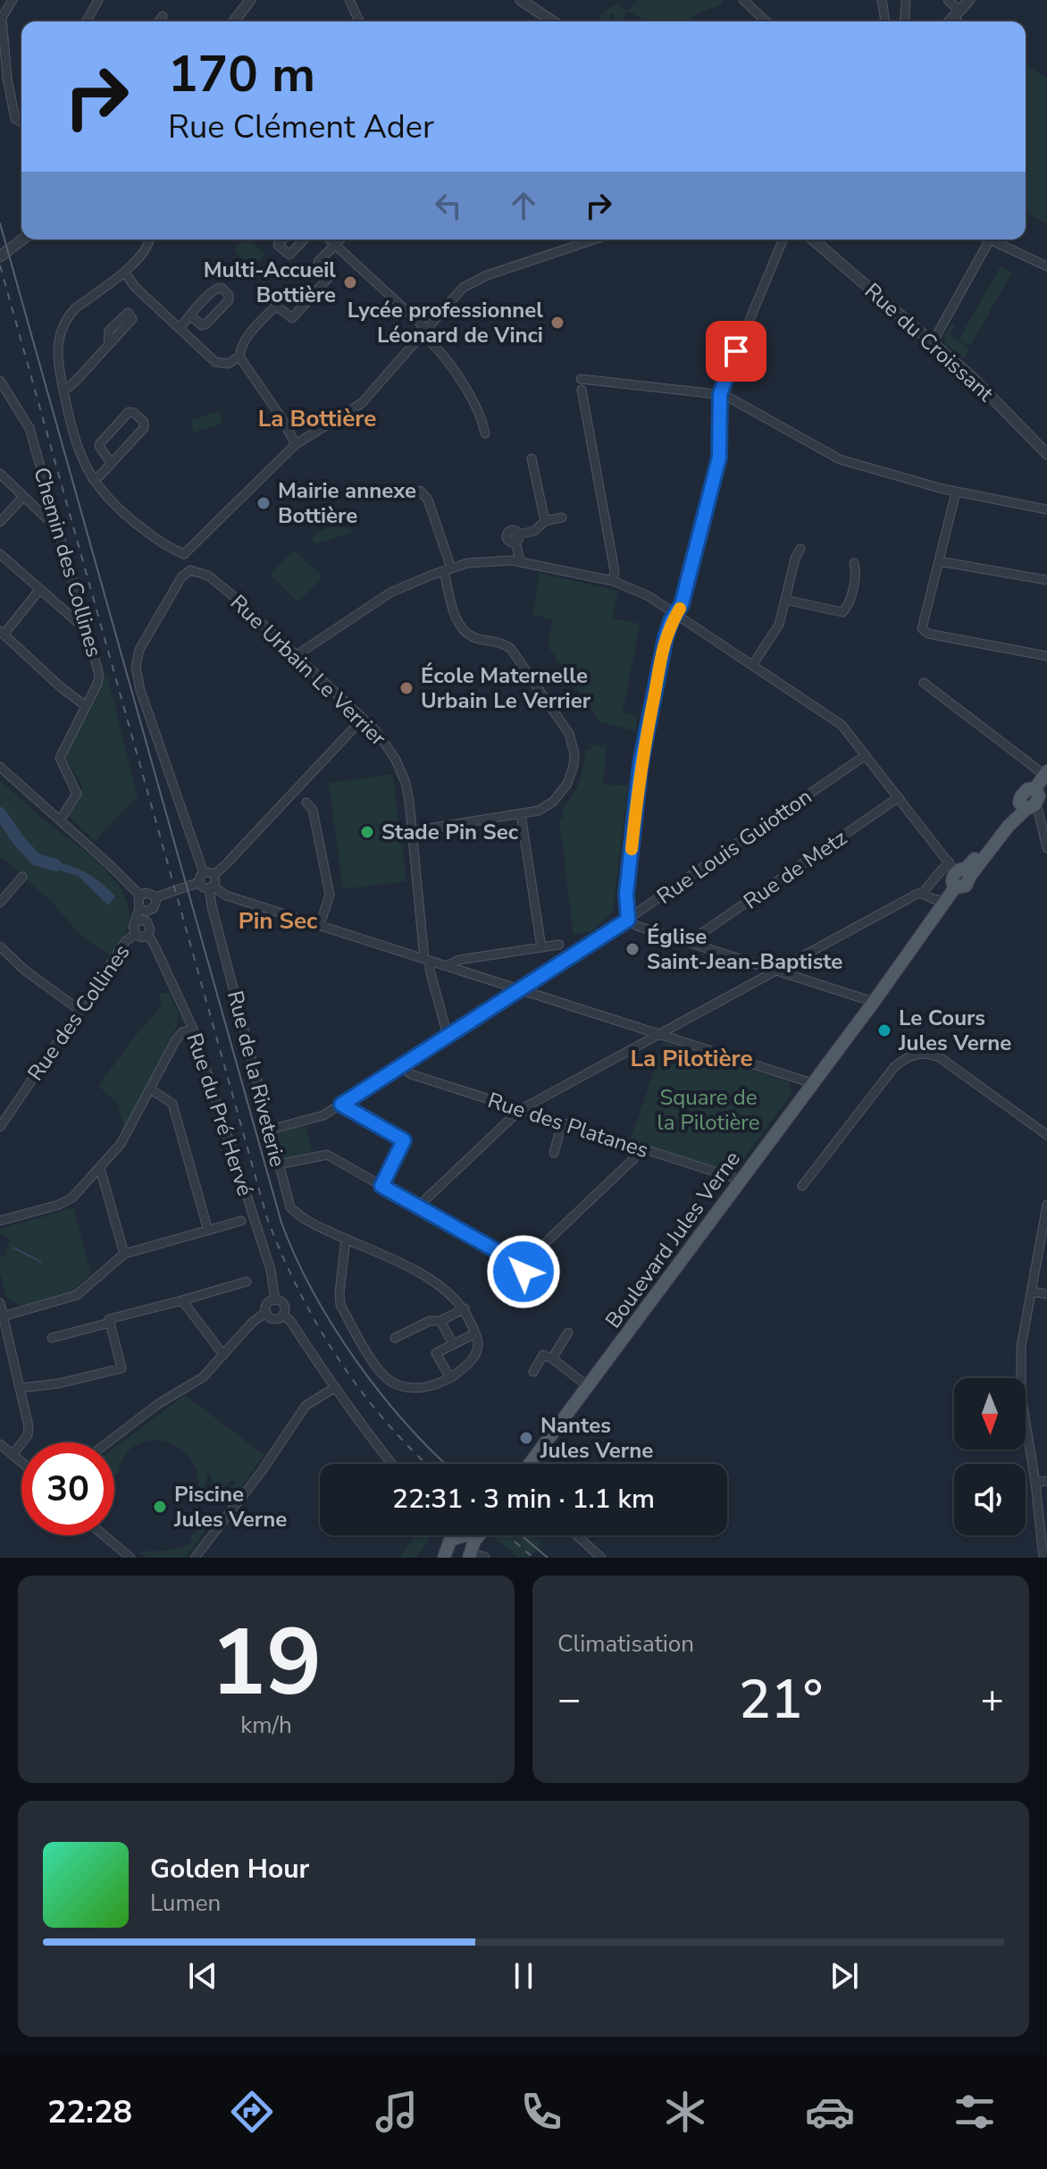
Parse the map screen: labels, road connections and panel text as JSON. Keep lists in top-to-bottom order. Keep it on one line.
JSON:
{"streets":{"main road":["Boulevard Jules Verne"],"street":["Rue du Croissant","Chemin des Collines","Rue Urbain Le Verrier","Rue Louis Guiotton","Rue de Metz","Rue des Collines","Rue de la Riveterie","Rue du Pré Hervé","Rue des Platanes"]},"crossings":[["Rue Urbain Le Verrier","Rue Louis Guiotton"],["Rue Louis Guiotton","Rue de la Riveterie"],["Rue Louis Guiotton","Rue des Platanes"],["Rue des Collines","Rue du Pré Hervé"],["Rue des Platanes","Boulevard Jules Verne"]],"districts":["La Bottière","Pin Sec","La Pilotière"],"parks":["Square de la Pilotière"],"places":["Multi-Accueil Bottière","Lycée professionnel Léonard de Vinci","Mairie annexe Bottière","École Maternelle Urbain Le Verrier","Stade Pin Sec","Église Saint-Jean-Baptiste","Le Cours Jules Verne","Nantes Jules Verne","Piscine Jules Verne"],"north":"bottom","page":{"turn":["170 m","Rue Clément Ader"],"limit":"30","trip":"22:31 · 3 min · 1.1 km","tile":[["19","km/h"],"Climatisation"],"heat":["−","21°","+"],"song":["Golden Hour","Lumen"],"tabs":"22:28"}}
